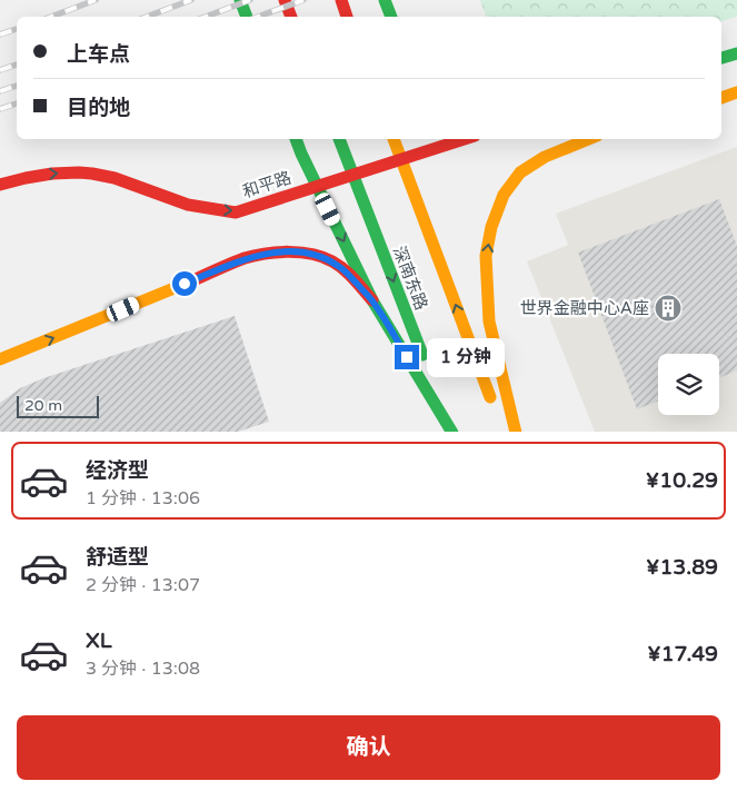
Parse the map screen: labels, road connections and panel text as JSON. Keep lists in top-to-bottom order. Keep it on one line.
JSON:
{"streets":{"main road":["和平路","深南东路"]},"places":{"building":["世界金融中心A座"]},"scale_bar":"20 m","page":{"banner":["上车点","目的地"],"bubble":"1 分钟","scale":"20 m","list":[{"name":"经济型","note":"1 分钟 · 13:06","value":"¥10.29"},{"name":"舒适型","note":"2 分钟 · 13:07","value":"¥13.89"},{"name":"XL","note":"3 分钟 · 13:08","value":"¥17.49"}],"buttons":"确认"}}
